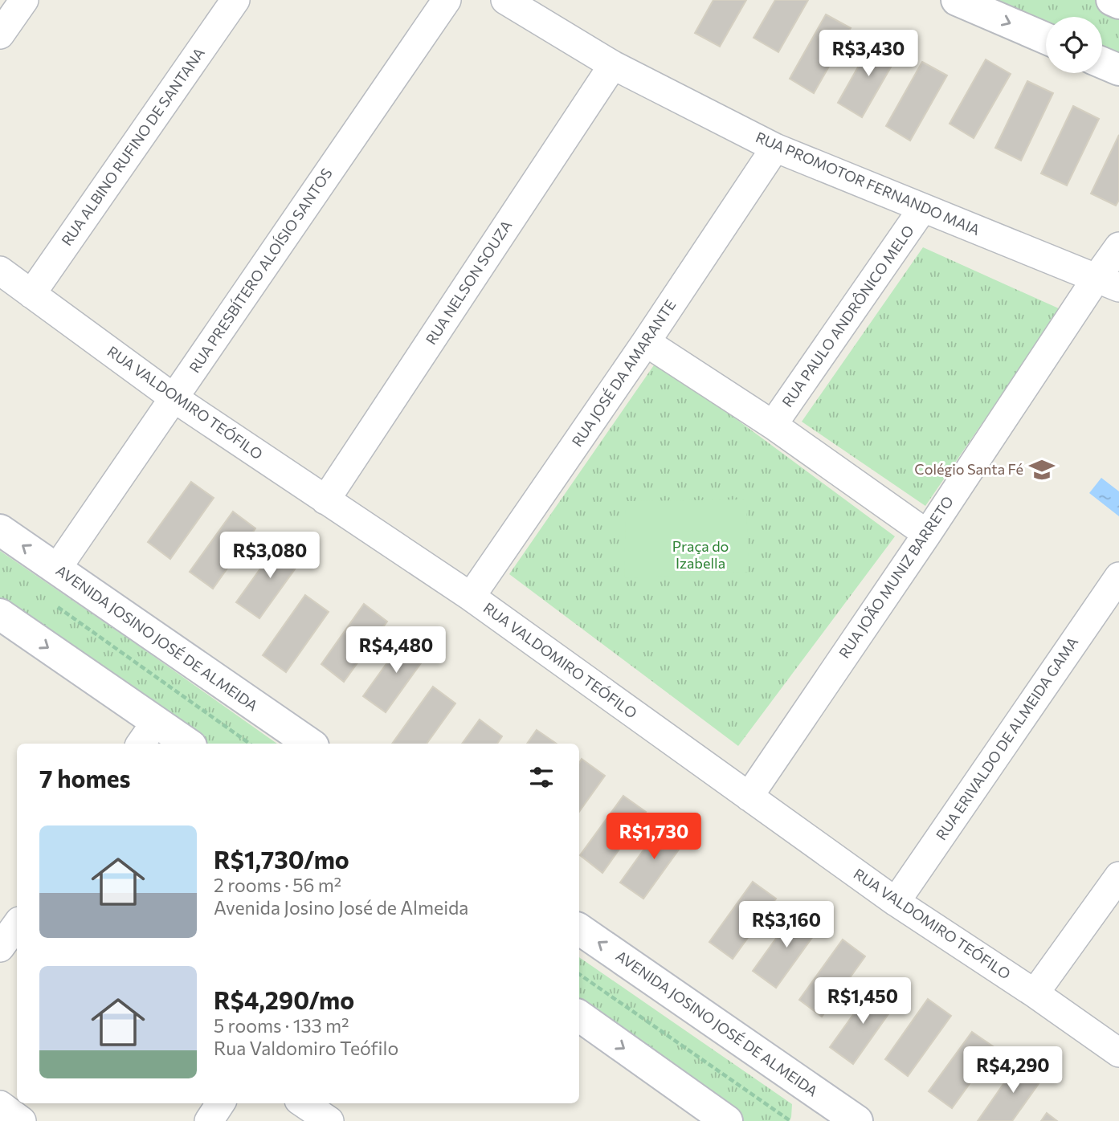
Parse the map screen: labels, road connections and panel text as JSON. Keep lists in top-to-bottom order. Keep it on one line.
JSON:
{"streets":{"main road":["AVENIDA JOSINO JOSÉ DE ALMEIDA"],"street":["RUA ALBINO RUFINO DE SANTANA","RUA PROMOTOR FERNANDO MAIA","RUA PRESBÍTERO ALOÍSIO SANTOS","RUA NELSON SOUZA","RUA PAULO ANDRÔNICO MELO","RUA JOSÉ DA AMARANTE","RUA VALDOMIRO TEÓFILO","RUA JOÃO MUNIZ BARRETO","RUA ERIVALDO DE ALMEIDA GAMA"]},"crossings":[["RUA ALBINO RUFINO DE SANTANA","RUA VALDOMIRO TEÓFILO"],["RUA PROMOTOR FERNANDO MAIA","RUA NELSON SOUZA"],["RUA PROMOTOR FERNANDO MAIA","RUA PAULO ANDRÔNICO MELO"],["RUA PROMOTOR FERNANDO MAIA","RUA JOSÉ DA AMARANTE"],["RUA PROMOTOR FERNANDO MAIA","RUA JOÃO MUNIZ BARRETO"],["RUA PRESBÍTERO ALOÍSIO SANTOS","RUA VALDOMIRO TEÓFILO"],["RUA PRESBÍTERO ALOÍSIO SANTOS","AVENIDA JOSINO JOSÉ DE ALMEIDA"],["RUA NELSON SOUZA","RUA VALDOMIRO TEÓFILO"],["RUA JOSÉ DA AMARANTE","RUA VALDOMIRO TEÓFILO"],["RUA VALDOMIRO TEÓFILO","RUA JOÃO MUNIZ BARRETO"],["RUA VALDOMIRO TEÓFILO","RUA ERIVALDO DE ALMEIDA GAMA"]],"parks":["Praça do Izabella"],"places":{"school or university":["Colégio Santa Fé"]},"page":{"price":["R$3,430","R$3,080","R$4,480","R$1,730","R$3,160","R$1,450","R$4,290"],"heading":"7 homes","list":[{"name":"R$1,730/mo","note":"2 rooms · 56 m² · Avenida Josino José de Almeida"},{"name":"R$4,290/mo","note":"5 rooms · 133 m² · Rua Valdomiro Teófilo"}]}}
